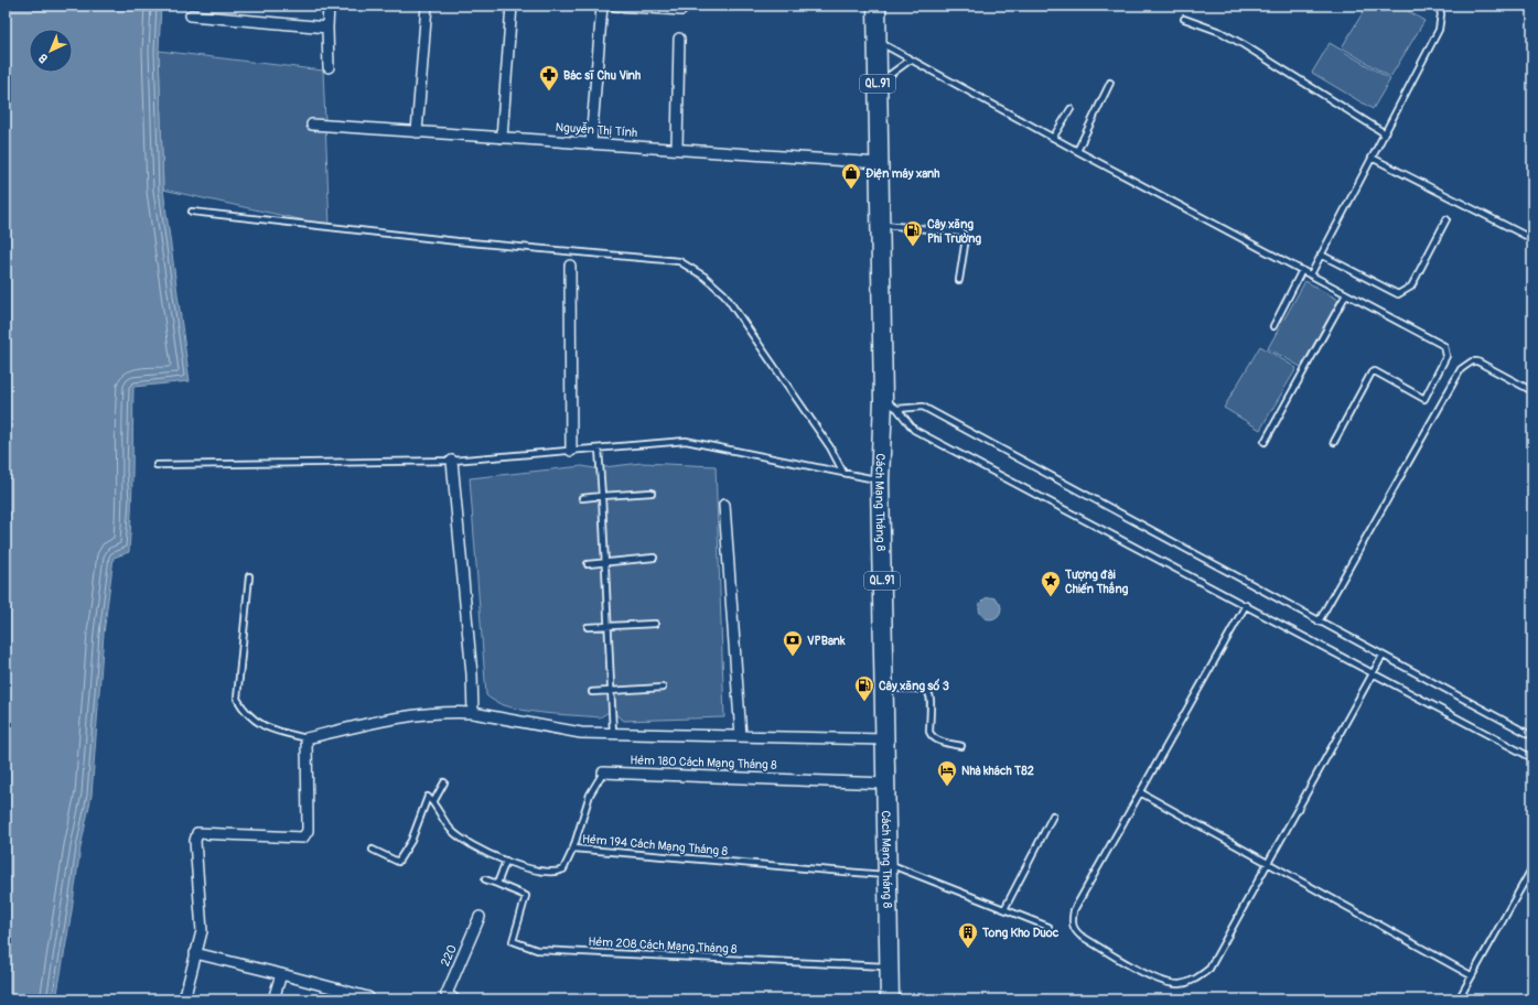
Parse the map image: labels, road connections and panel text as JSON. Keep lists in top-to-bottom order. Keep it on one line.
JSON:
{"streets":{"highway":["QL.91","Cách Mạng Tháng 8"],"street":["Nguyễn Thị Tính","Hẻm 180 Cách Mạng Tháng 8","220"],"lane":["Hẻm 194 Cách Mạng Tháng 8","Hẻm 208 Cách Mạng Tháng 8"]},"crossings":[["Nguyễn Thị Tính","Cách Mạng Tháng 8"],["Cách Mạng Tháng 8","Hẻm 180 Cách Mạng Tháng 8"],["Cách Mạng Tháng 8","Hẻm 194 Cách Mạng Tháng 8"],["Cách Mạng Tháng 8","Hẻm 208 Cách Mạng Tháng 8"],["Hẻm 180 Cách Mạng Tháng 8","Hẻm 194 Cách Mạng Tháng 8"]],"places":{"pharmacy":["Bác sĩ Chu Vinh"],"shop":["Điện máy xanh"],"fuel station":["Cây xăng Phi Trường","Cây xăng số 3"],"place":["Tượng đài Chiến Thắng"],"bank":["VPBank"],"hotel":["Nhà khách T82"],"building":["Tong Kho Duoc"]},"north":"bottom left"}
